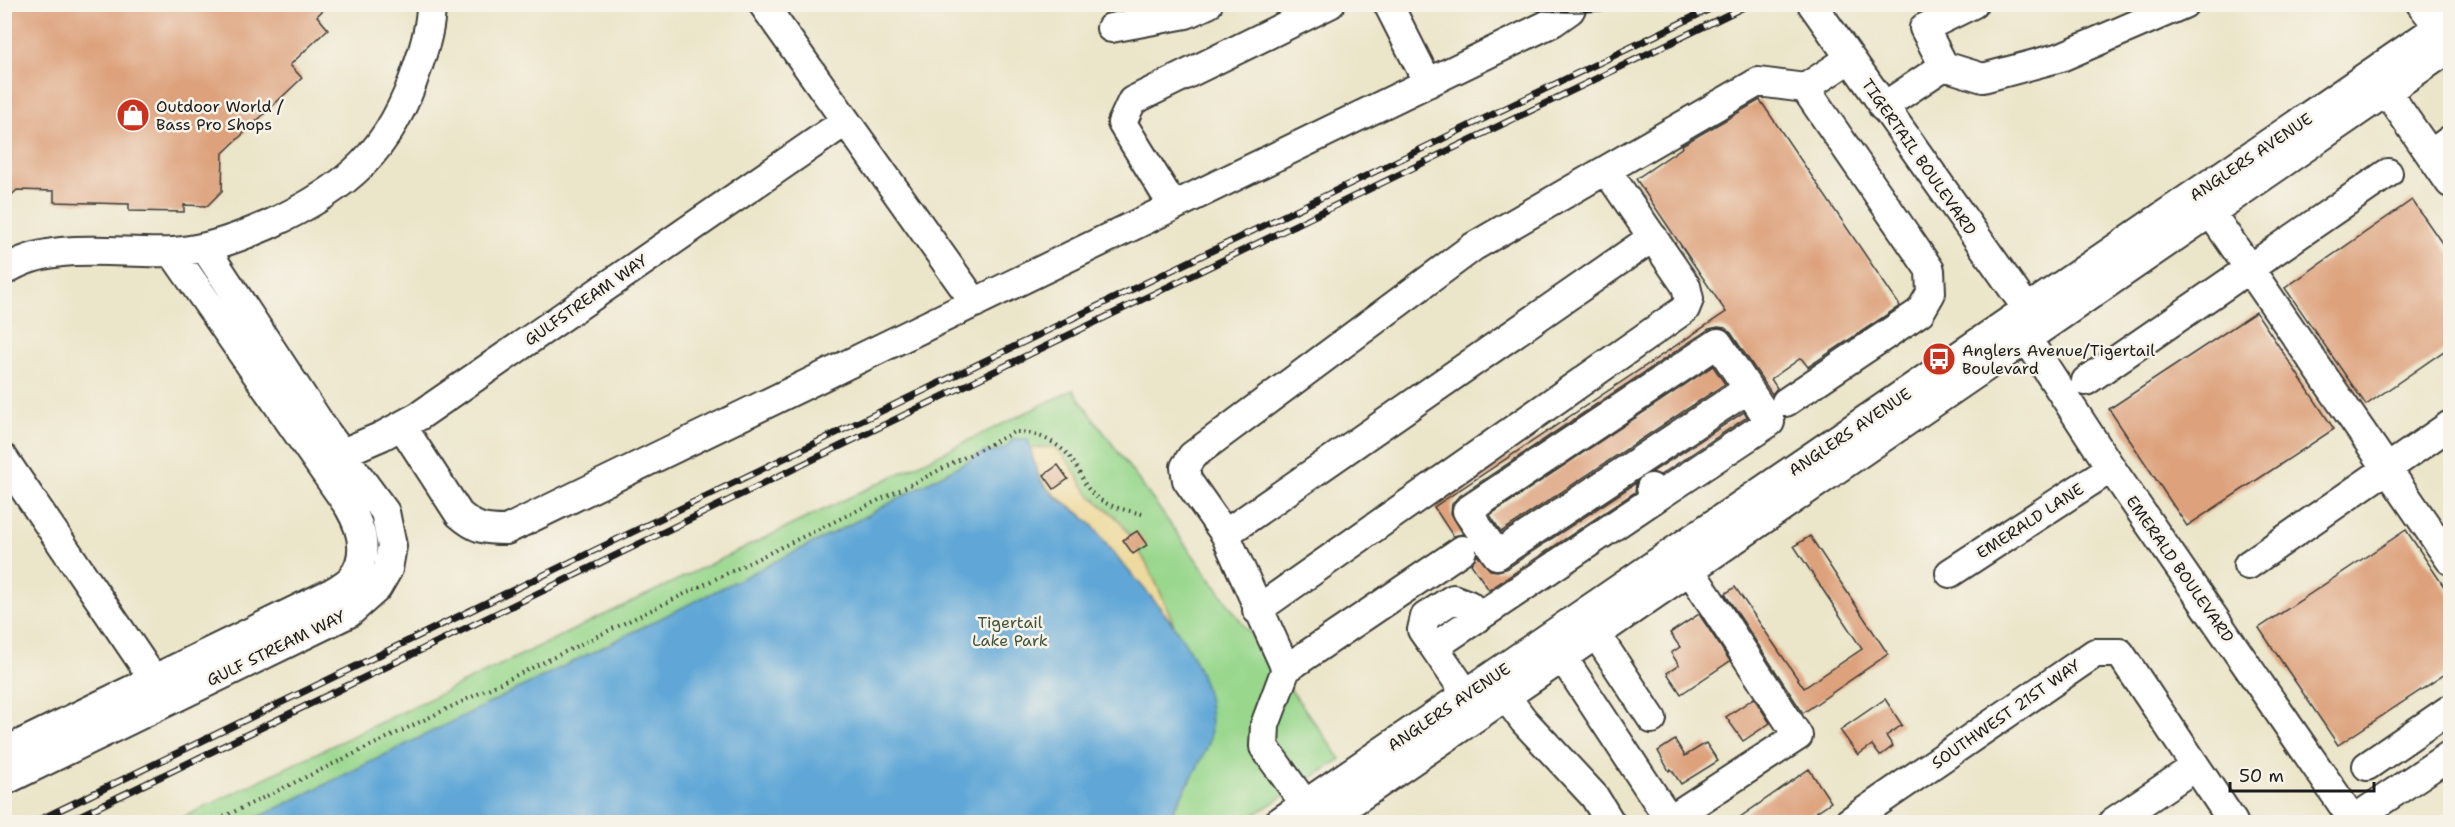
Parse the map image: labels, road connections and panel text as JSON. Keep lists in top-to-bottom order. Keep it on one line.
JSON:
{"streets":{"street":["TIGERTAIL BOULEVARD","ANGLERS AVENUE","GULFSTREAM WAY","EMERALD LANE","EMERALD BOULEVARD","GULF STREAM WAY","SOUTHWEST 21ST WAY"]},"crossings":[["TIGERTAIL BOULEVARD","ANGLERS AVENUE"],["ANGLERS AVENUE","EMERALD BOULEVARD"],["GULFSTREAM WAY","GULF STREAM WAY"],["EMERALD LANE","EMERALD BOULEVARD"]],"parks":["Tigertail Lake Park"],"places":{"shop":["Outdoor World / Bass Pro Shops"],"bus stop":["Anglers Avenue/Tigertail Boulevard"]},"scale_bar":"50 m"}
